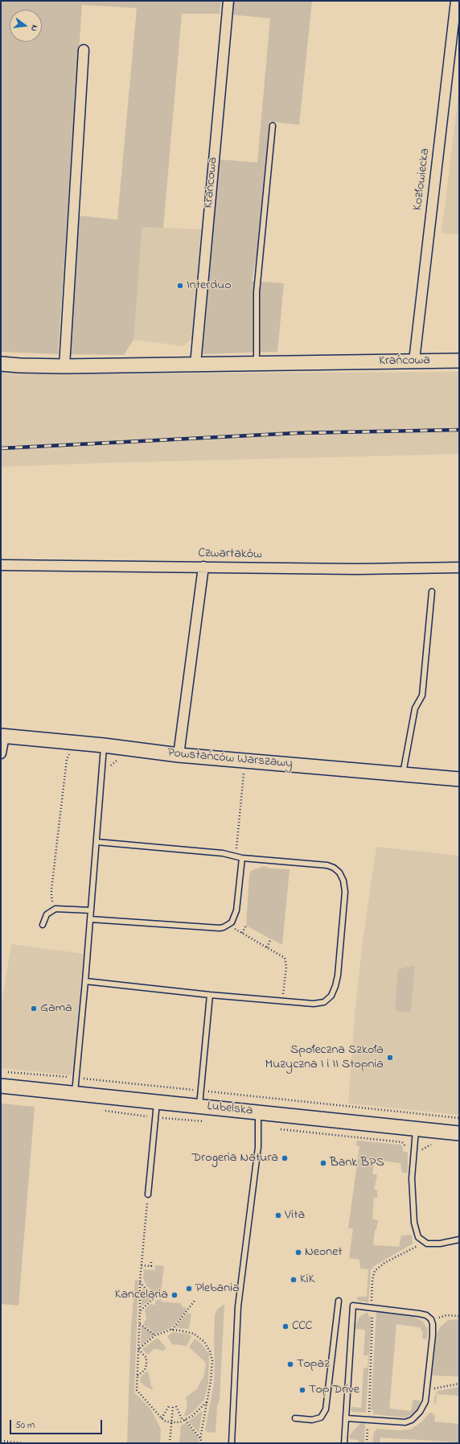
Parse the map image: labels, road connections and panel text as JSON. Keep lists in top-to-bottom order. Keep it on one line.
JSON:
{"streets":{"street":["Kozłowiecka","Krańcowa","Czwartaków","Powstańców Warszawy","Lubelska"]},"crossings":[["Kozłowiecka","Krańcowa"]],"places":["Interduo","Gama","Społeczna Szkoła Muzyczna I i II Stopnia","Drogeria Natura","Bank BPS","Vita","Neonet","KiK","Plebania","Kancelaria","CCC","Topaz","Top Drive"],"scale_bar":"50 m","north":"right"}
